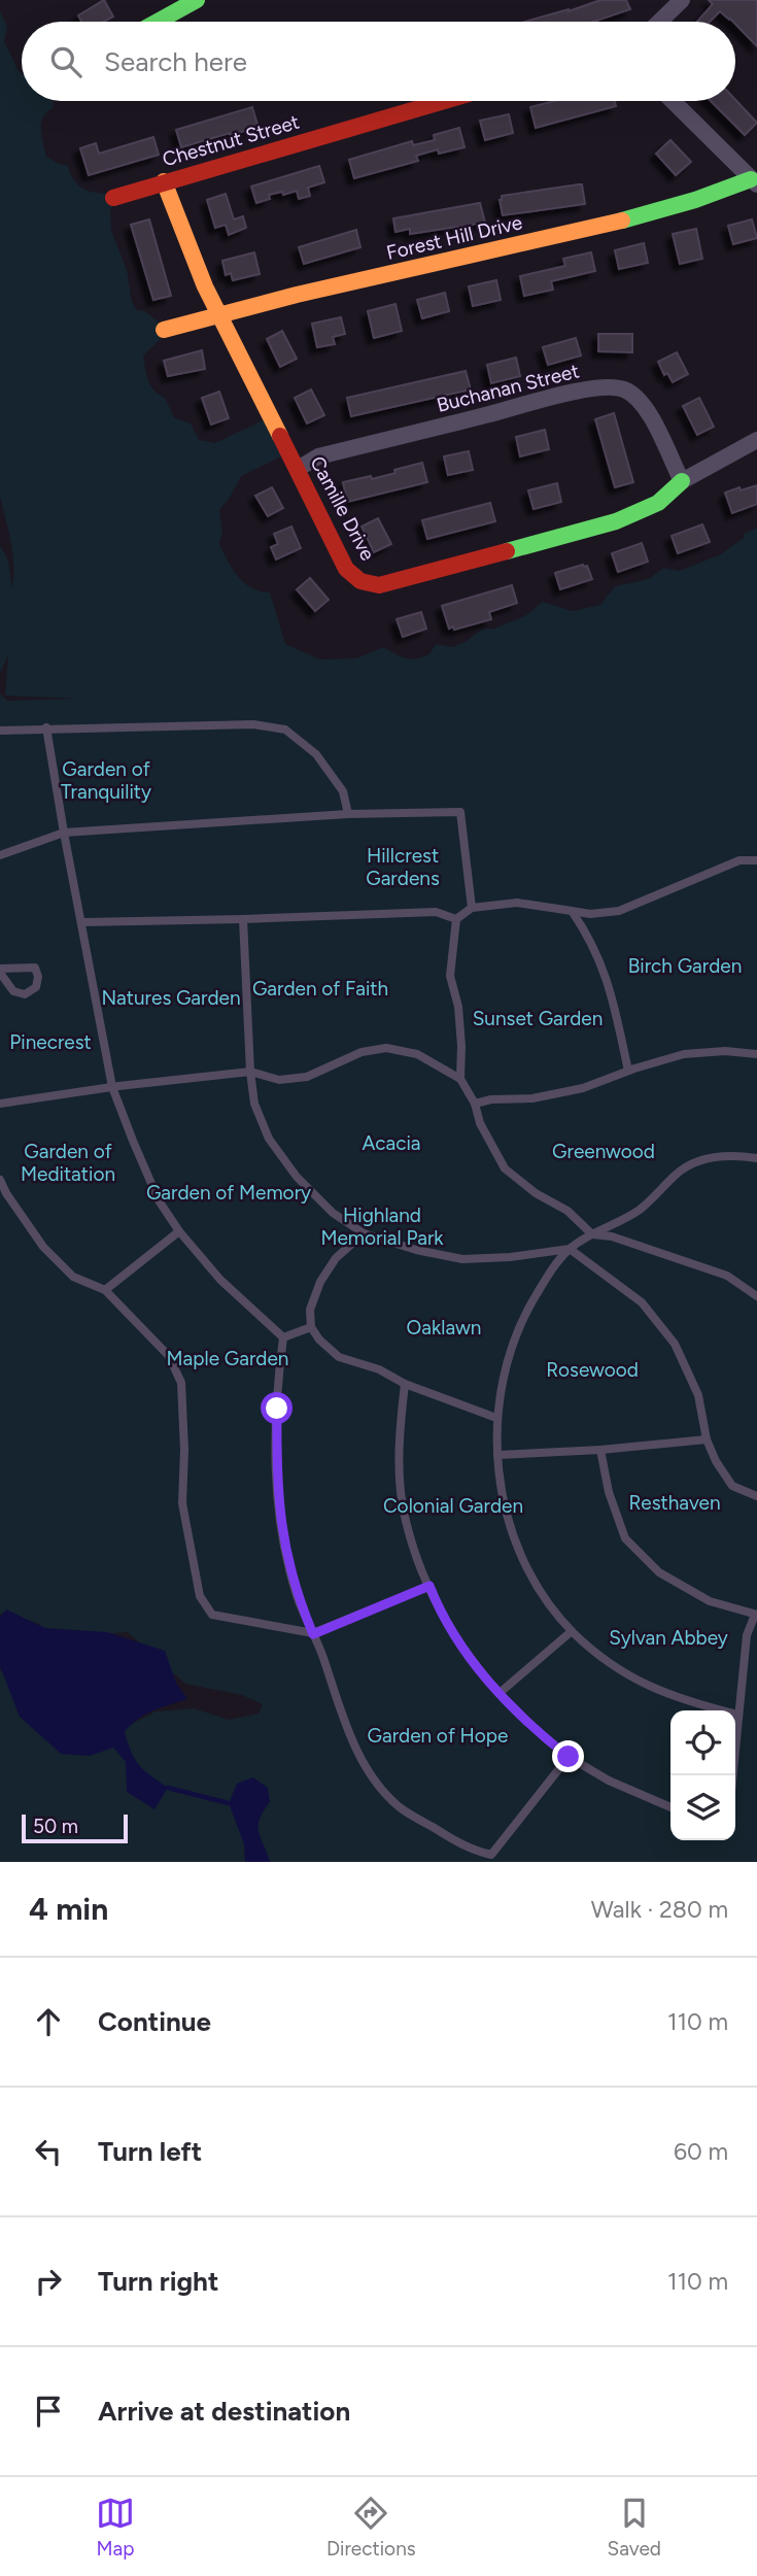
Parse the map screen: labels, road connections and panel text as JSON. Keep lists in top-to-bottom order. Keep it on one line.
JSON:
{"streets":{"street":["Chestnut Street","Forest Hill Drive","Buchanan Street","Camille Drive"]},"crossings":[["Chestnut Street","Camille Drive"],["Forest Hill Drive","Camille Drive"],["Buchanan Street","Camille Drive"]],"parks":["Garden of Tranquility","Hillcrest Gardens","Birch Garden","Garden of Faith","Natures Garden","Sunset Garden","Pinecrest","Acacia","Garden of Meditation","Greenwood","Garden of Memory","Highland Memorial Park","Oaklawn","Maple Garden","Rosewood","Resthaven","Colonial Garden","Sylvan Abbey","Garden of Hope"],"scale_bar":"50 m","page":{"search":"Search here","scale":"50 m","heading":["4 min","Walk · 280 m"],"list":[["Continue","110 m"],["Turn left","60 m"],["Turn right","110 m"],"Arrive at destination"],"nav":["Map","Directions","Saved"]}}
